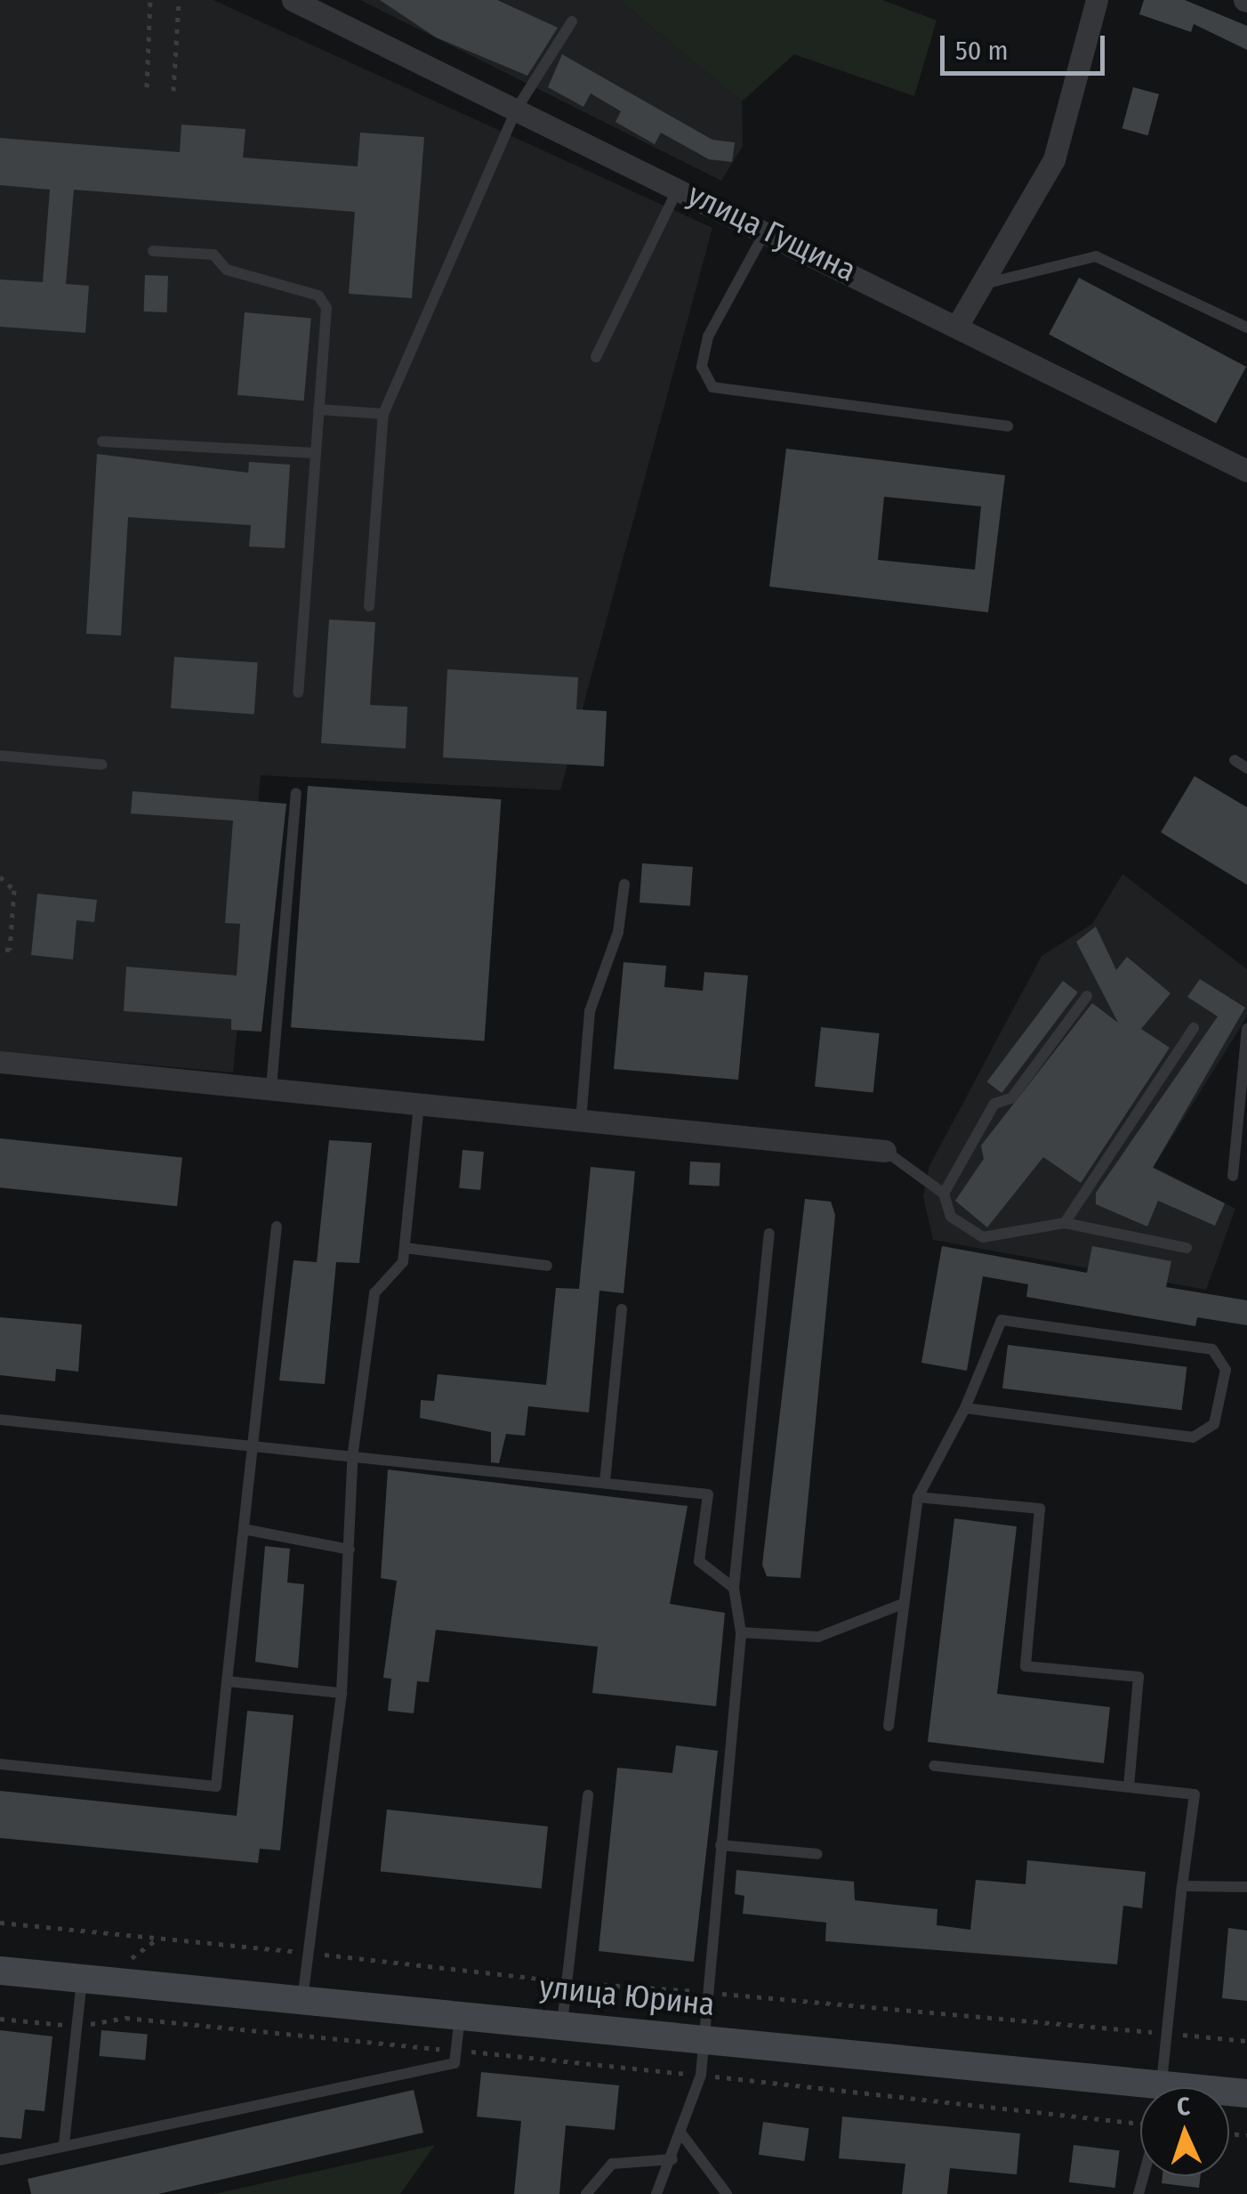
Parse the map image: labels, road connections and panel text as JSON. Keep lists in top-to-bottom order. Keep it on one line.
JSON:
{"streets":{"main road":["улица Юрина"],"street":["улица Гущина"]},"scale_bar":"50 m","north":"top"}
